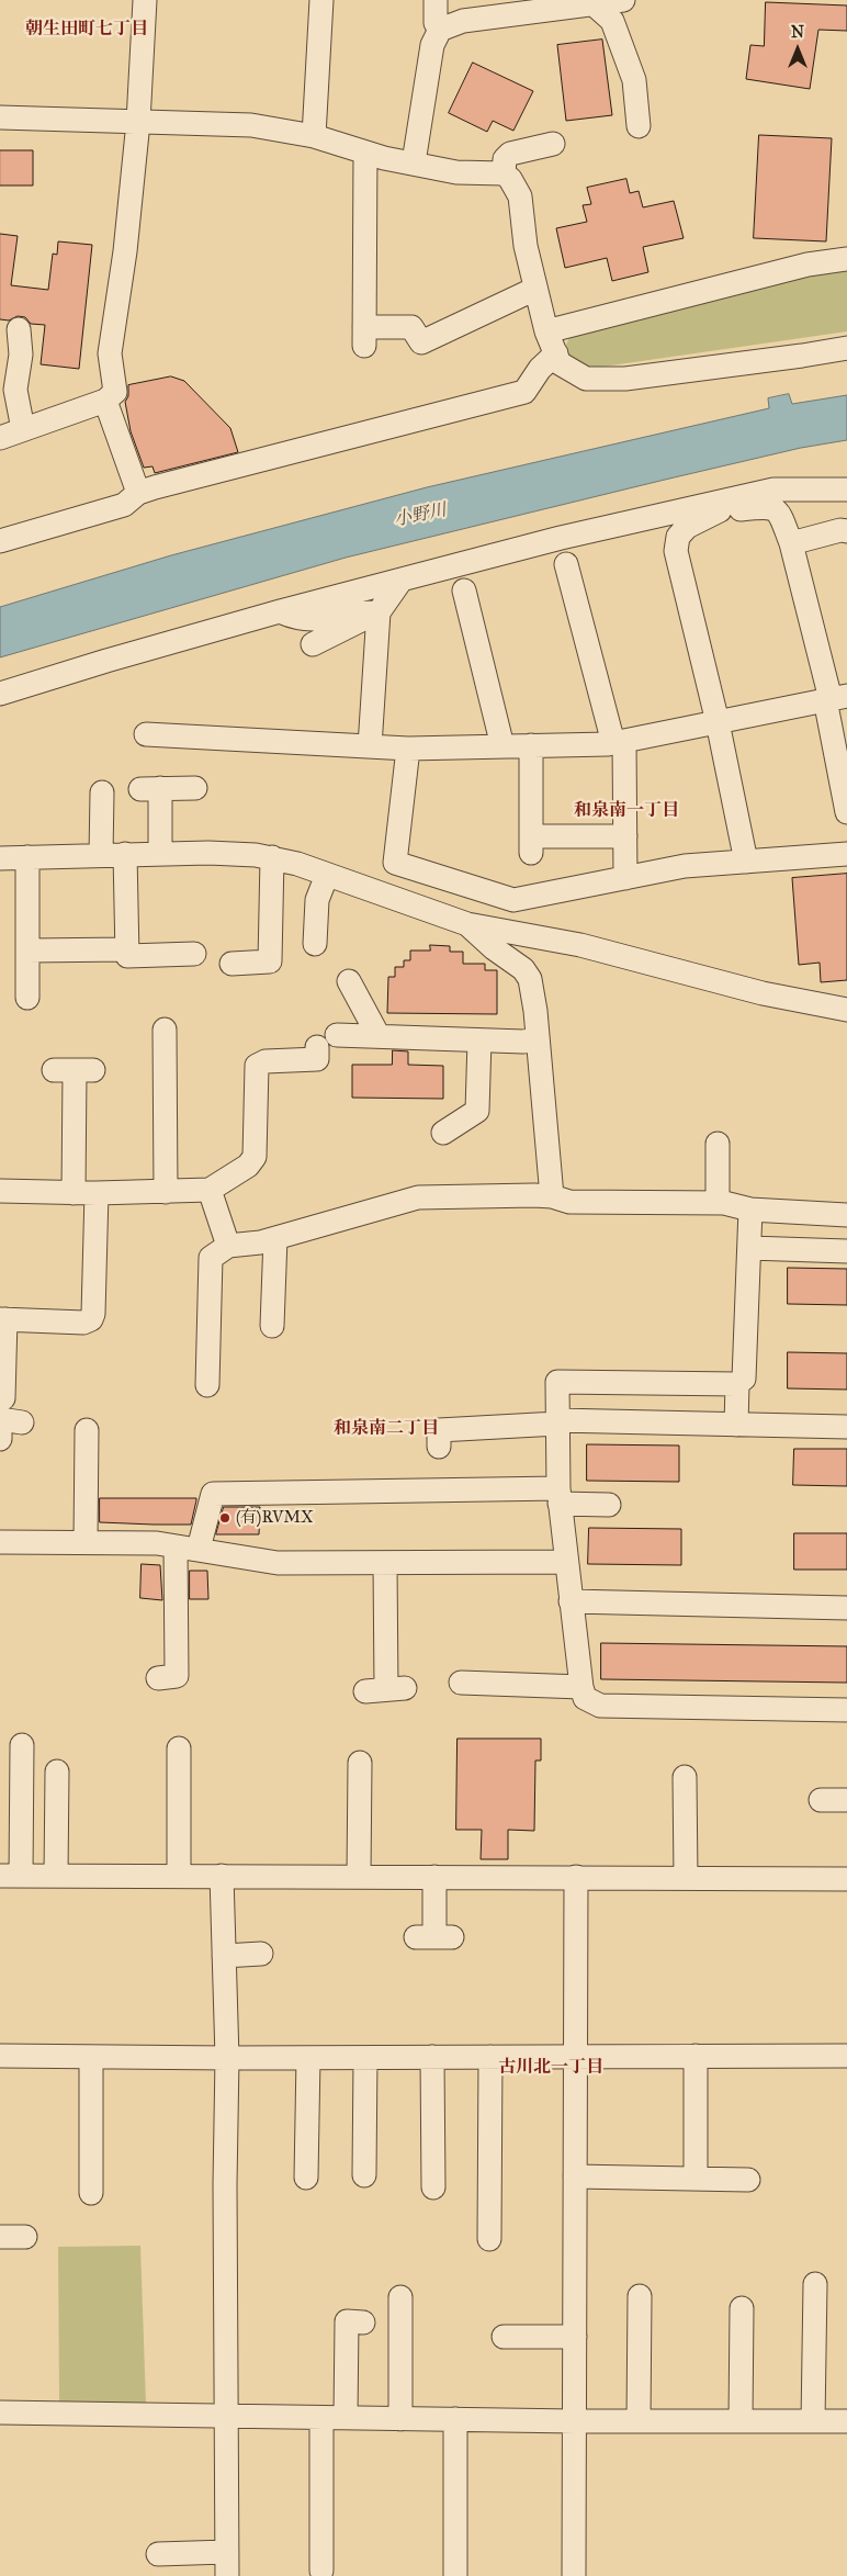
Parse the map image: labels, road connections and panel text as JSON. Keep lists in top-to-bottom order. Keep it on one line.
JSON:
{"districts":["朝生田町七丁目","和泉南一丁目","和泉南二丁目","古川北一丁目"],"water":["小野川"],"places":["(有)RVMX"],"north":"top"}
